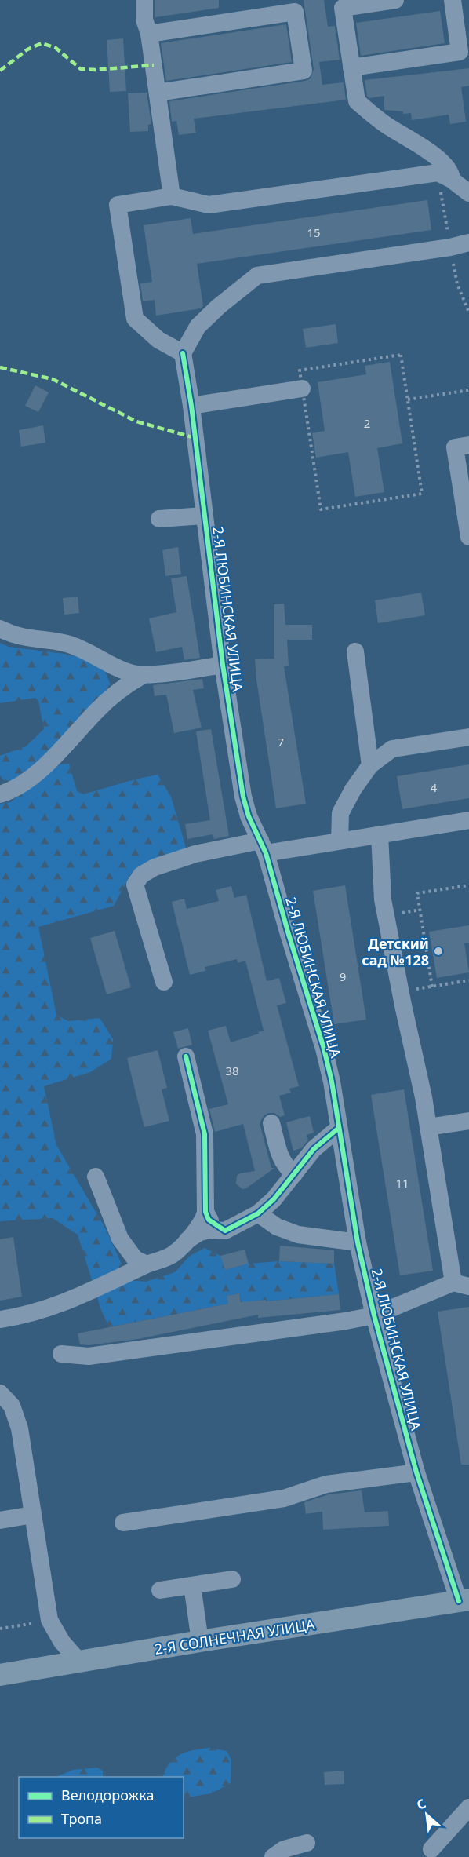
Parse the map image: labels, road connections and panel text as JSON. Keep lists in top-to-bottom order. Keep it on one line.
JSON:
{"streets":{"main road":["2-Я СОЛНЕЧНАЯ УЛИЦА"],"street":["2-Я ЛЮБИНСКАЯ УЛИЦА"]},"crossings":[["2-Я ЛЮБИНСКАЯ УЛИЦА","2-Я СОЛНЕЧНАЯ УЛИЦА"]],"places":["Детский сад №128"],"house_numbers":["15","2","7","4","9","38","11"],"legend":["Велодорожка","Тропа"],"north":"top left"}
